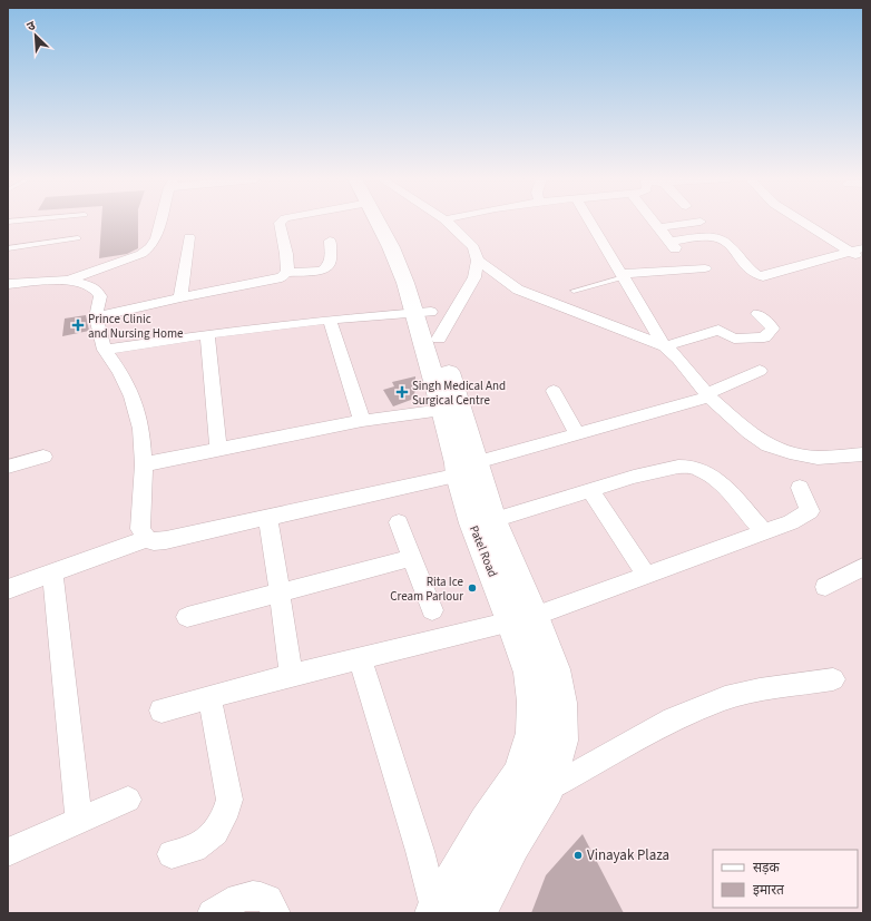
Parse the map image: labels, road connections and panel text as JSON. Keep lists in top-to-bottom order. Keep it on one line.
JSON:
{"streets":{"street":["Patel Road"]},"places":{"health":["Prince Clinic and Nursing Home","Singh Medical And Surgical Centre"],"other":["Rita Ice Cream Parlour","Vinayak Plaza"]},"legend":["सड़क","इमारत"],"north":"top left"}
